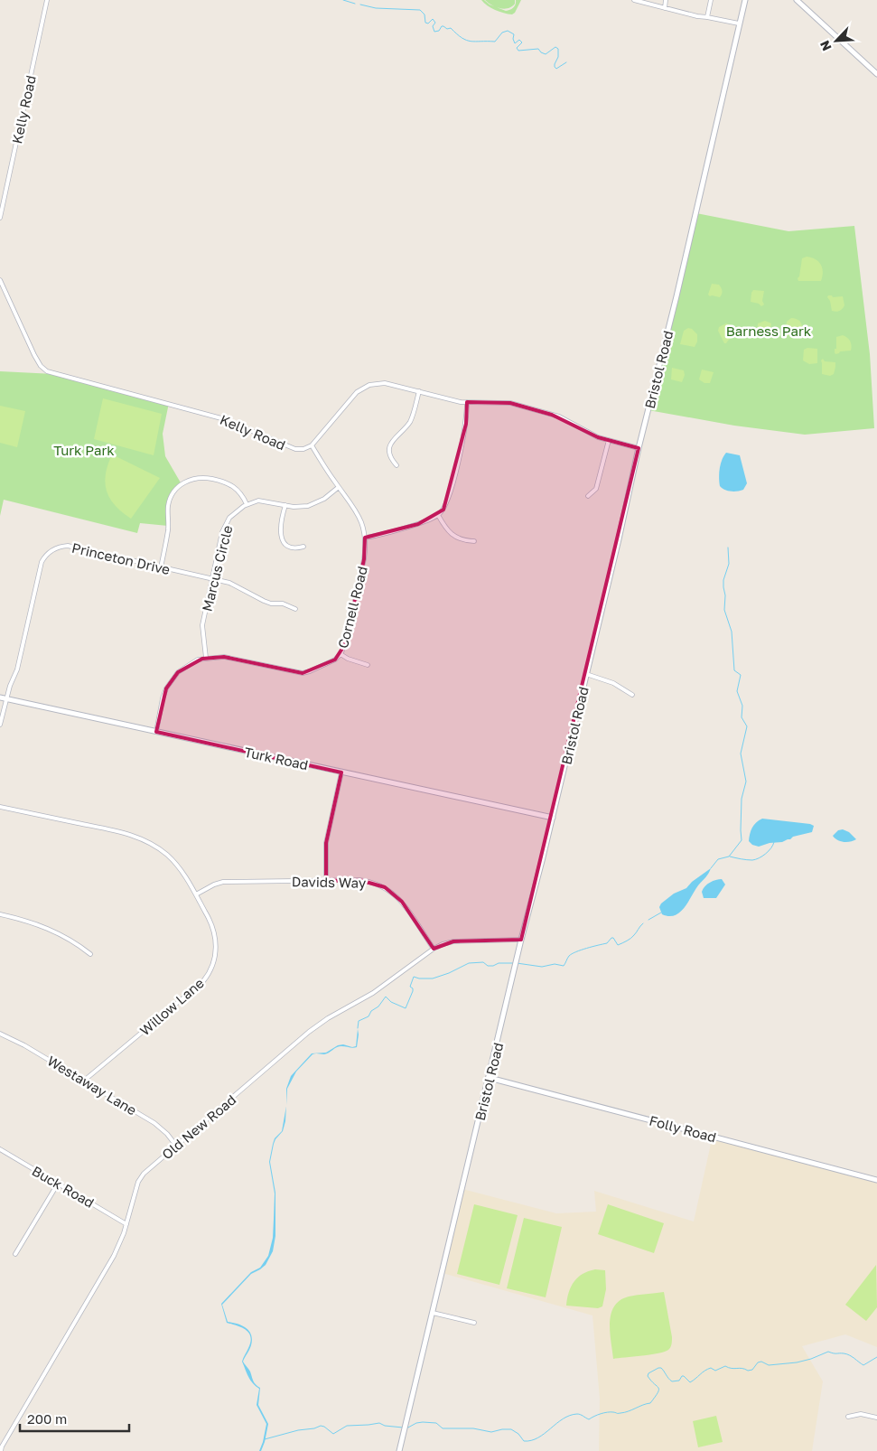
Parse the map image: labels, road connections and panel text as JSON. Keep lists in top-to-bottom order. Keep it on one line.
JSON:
{"streets":{"main road":["Bristol Road","Turk Road","Folly Road"],"street":["Kelly Road","Princeton Drive","Marcus Circle","Cornell Road","Davids Way","Willow Lane","Westaway Lane","Old New Road","Buck Road"]},"crossings":[["Kelly Road","Cornell Road"],["Bristol Road","Turk Road"],["Bristol Road","Old New Road"],["Bristol Road","Folly Road"],["Princeton Drive","Marcus Circle"],["Princeton Drive","Turk Road"],["Marcus Circle","Cornell Road"],["Cornell Road","Turk Road"],["Davids Way","Willow Lane"],["Davids Way","Old New Road"],["Willow Lane","Westaway Lane"],["Westaway Lane","Old New Road"],["Old New Road","Buck Road"]],"parks":["Barness Park","Turk Park"],"scale_bar":"200 m","north":"bottom left"}
